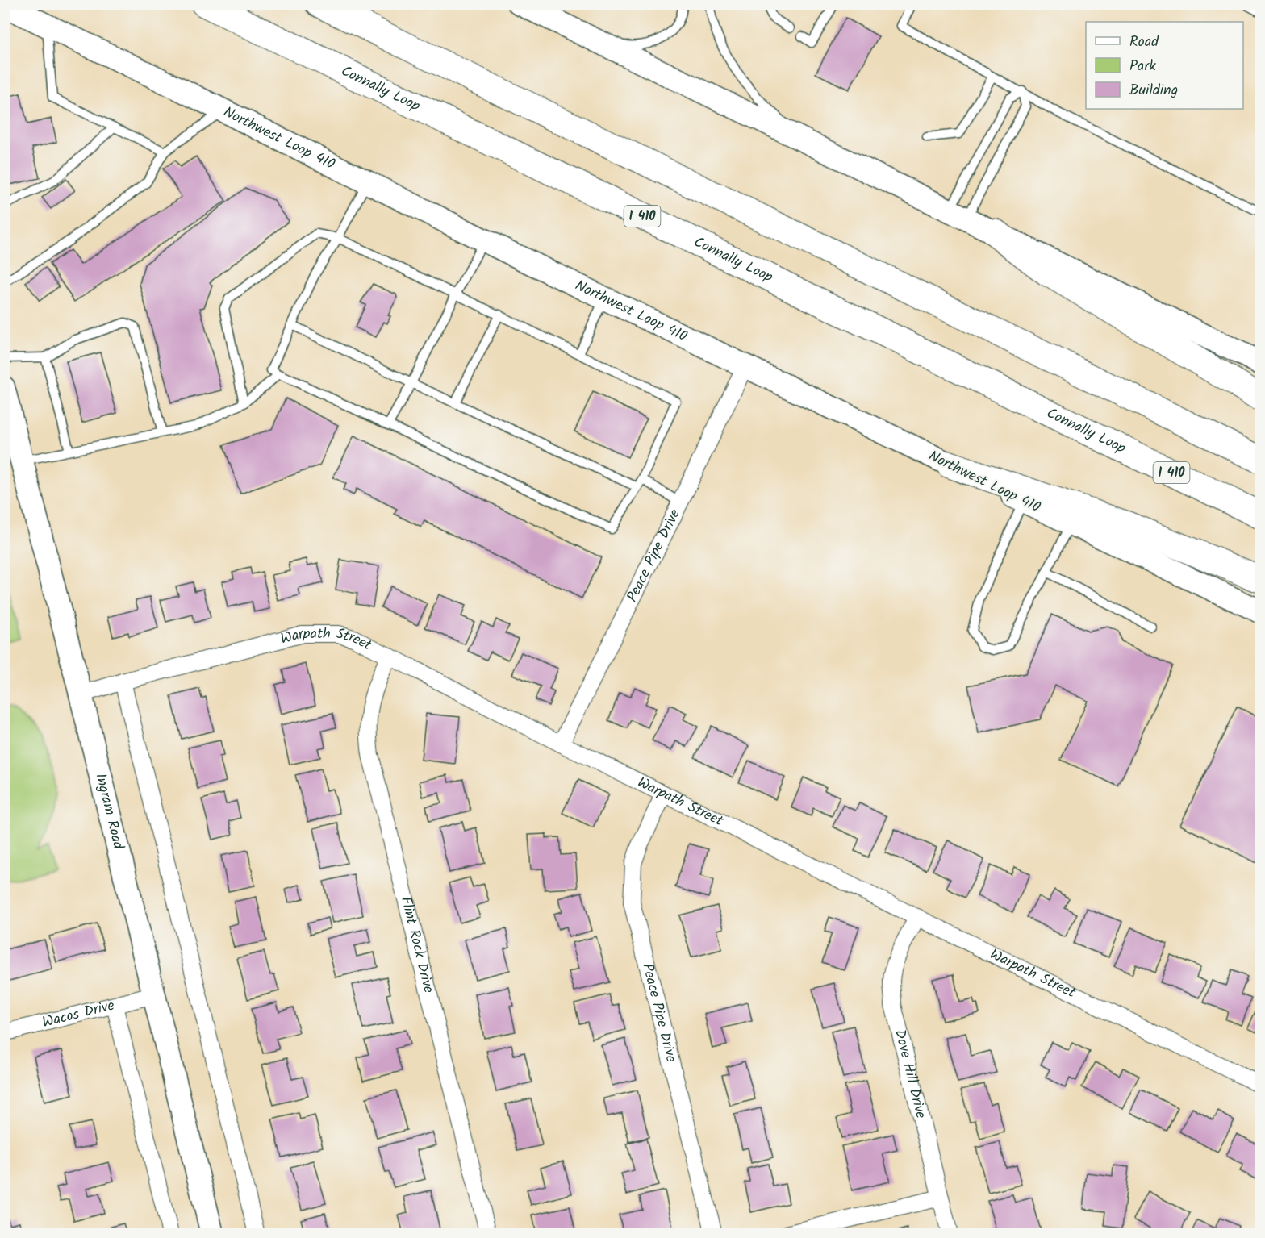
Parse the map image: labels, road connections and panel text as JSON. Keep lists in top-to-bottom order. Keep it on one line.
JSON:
{"streets":{"highway":["Connally Loop","I 410"],"main road":["Northwest Loop 410","Ingram Road"],"street":["Peace Pipe Drive","Warpath Street","Flint Rock Drive","Wacos Drive","Dove Hill Drive"]},"crossings":[["Northwest Loop 410","Peace Pipe Drive"],["Peace Pipe Drive","Warpath Street"],["Warpath Street","Ingram Road"],["Warpath Street","Flint Rock Drive"],["Warpath Street","Dove Hill Drive"],["Ingram Road","Wacos Drive"]],"legend":["Road","Park","Building"]}
